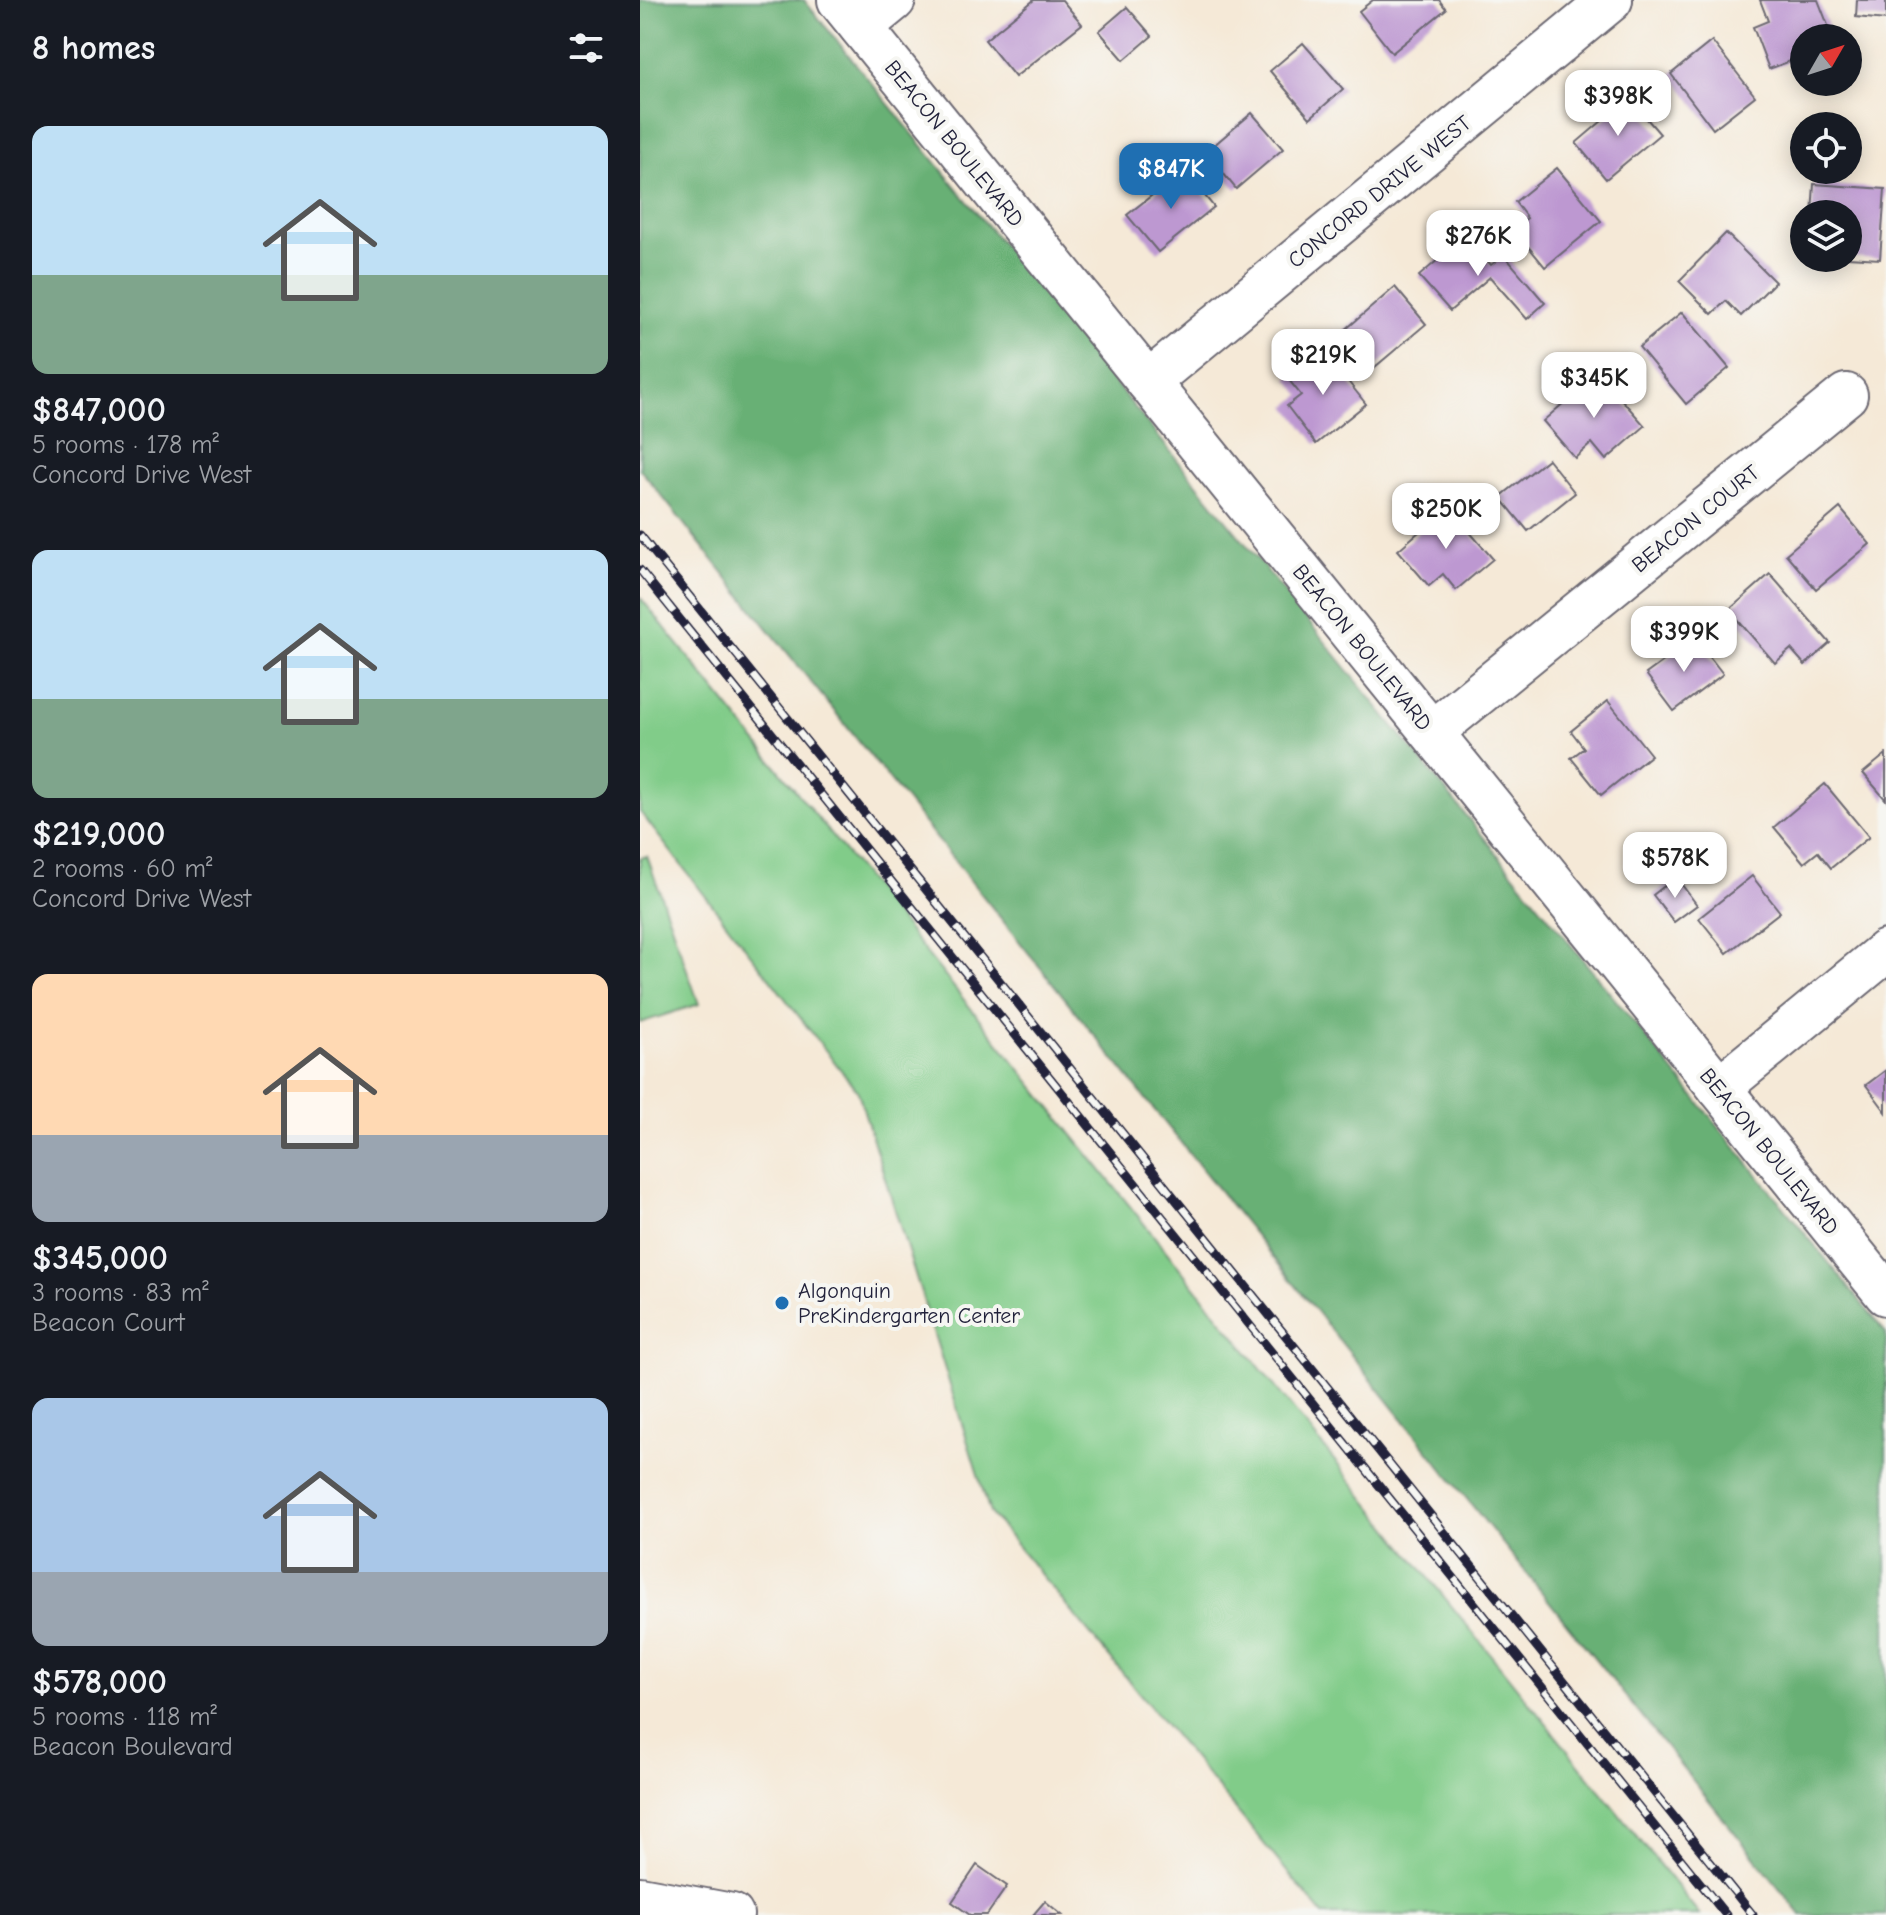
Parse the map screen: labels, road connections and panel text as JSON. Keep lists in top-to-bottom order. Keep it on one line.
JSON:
{"streets":{"street":["BEACON BOULEVARD","CONCORD DRIVE WEST","BEACON COURT"]},"crossings":[["BEACON BOULEVARD","CONCORD DRIVE WEST"],["BEACON BOULEVARD","BEACON COURT"]],"places":["Algonquin PreKindergarten Center"],"north":"top right","page":{"heading":"8 homes","price":["$398K","$847K","$276K","$219K","$345K","$250K","$399K","$578K"],"list":[{"name":"$847,000","note":"5 rooms · 178 m² · Concord Drive West"},{"name":"$219,000","note":"2 rooms · 60 m² · Concord Drive West"},{"name":"$345,000","note":"3 rooms · 83 m² · Beacon Court"},{"name":"$578,000","note":"5 rooms · 118 m² · Beacon Boulevard"}]}}
